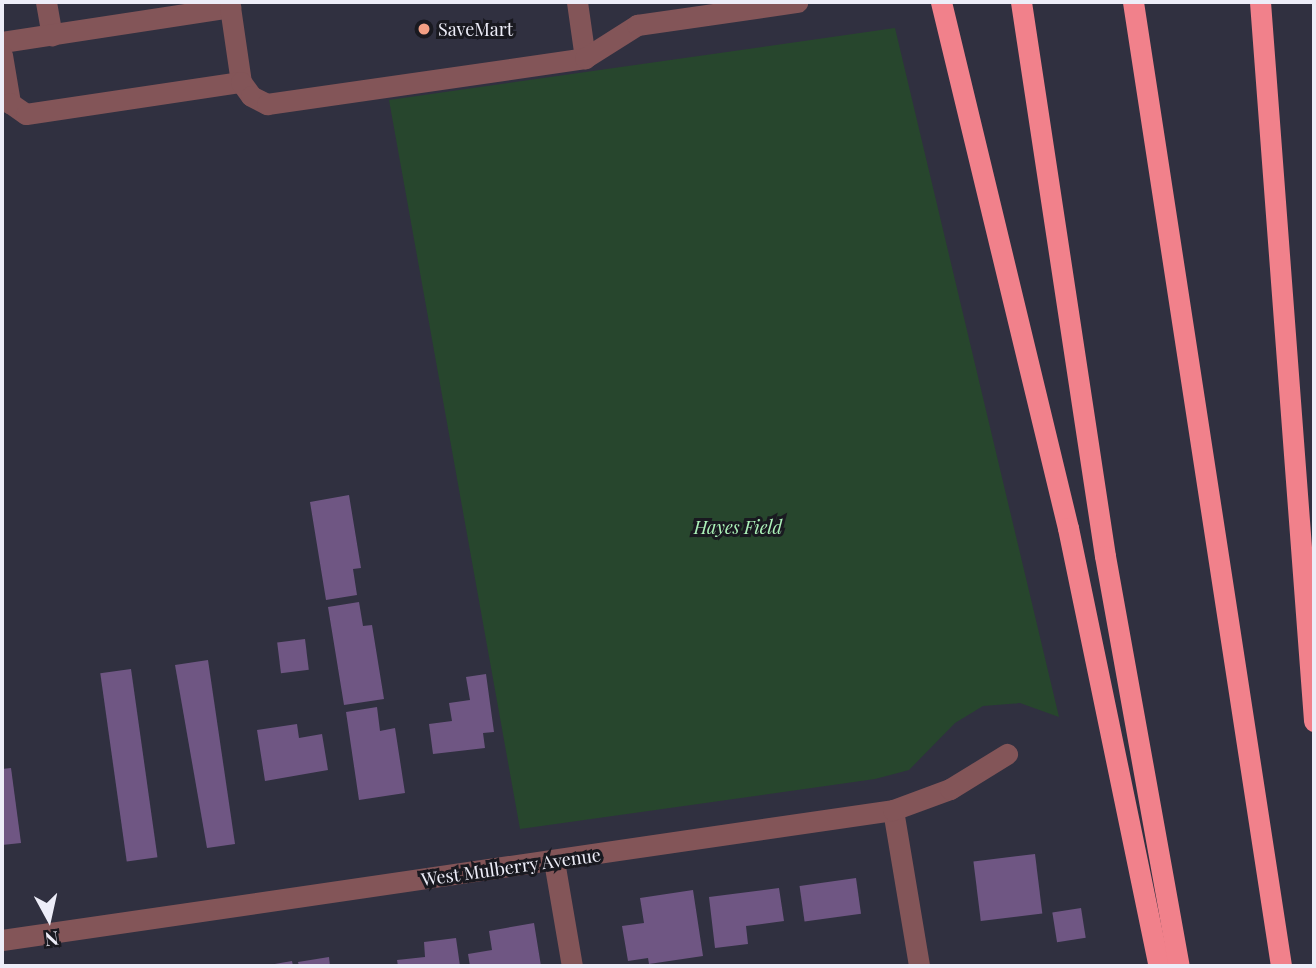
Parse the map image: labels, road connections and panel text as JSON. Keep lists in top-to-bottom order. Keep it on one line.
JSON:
{"streets":{"street":["West Mulberry Avenue"]},"parks":["Hayes Field"],"places":["SaveMart"],"north":"bottom"}
